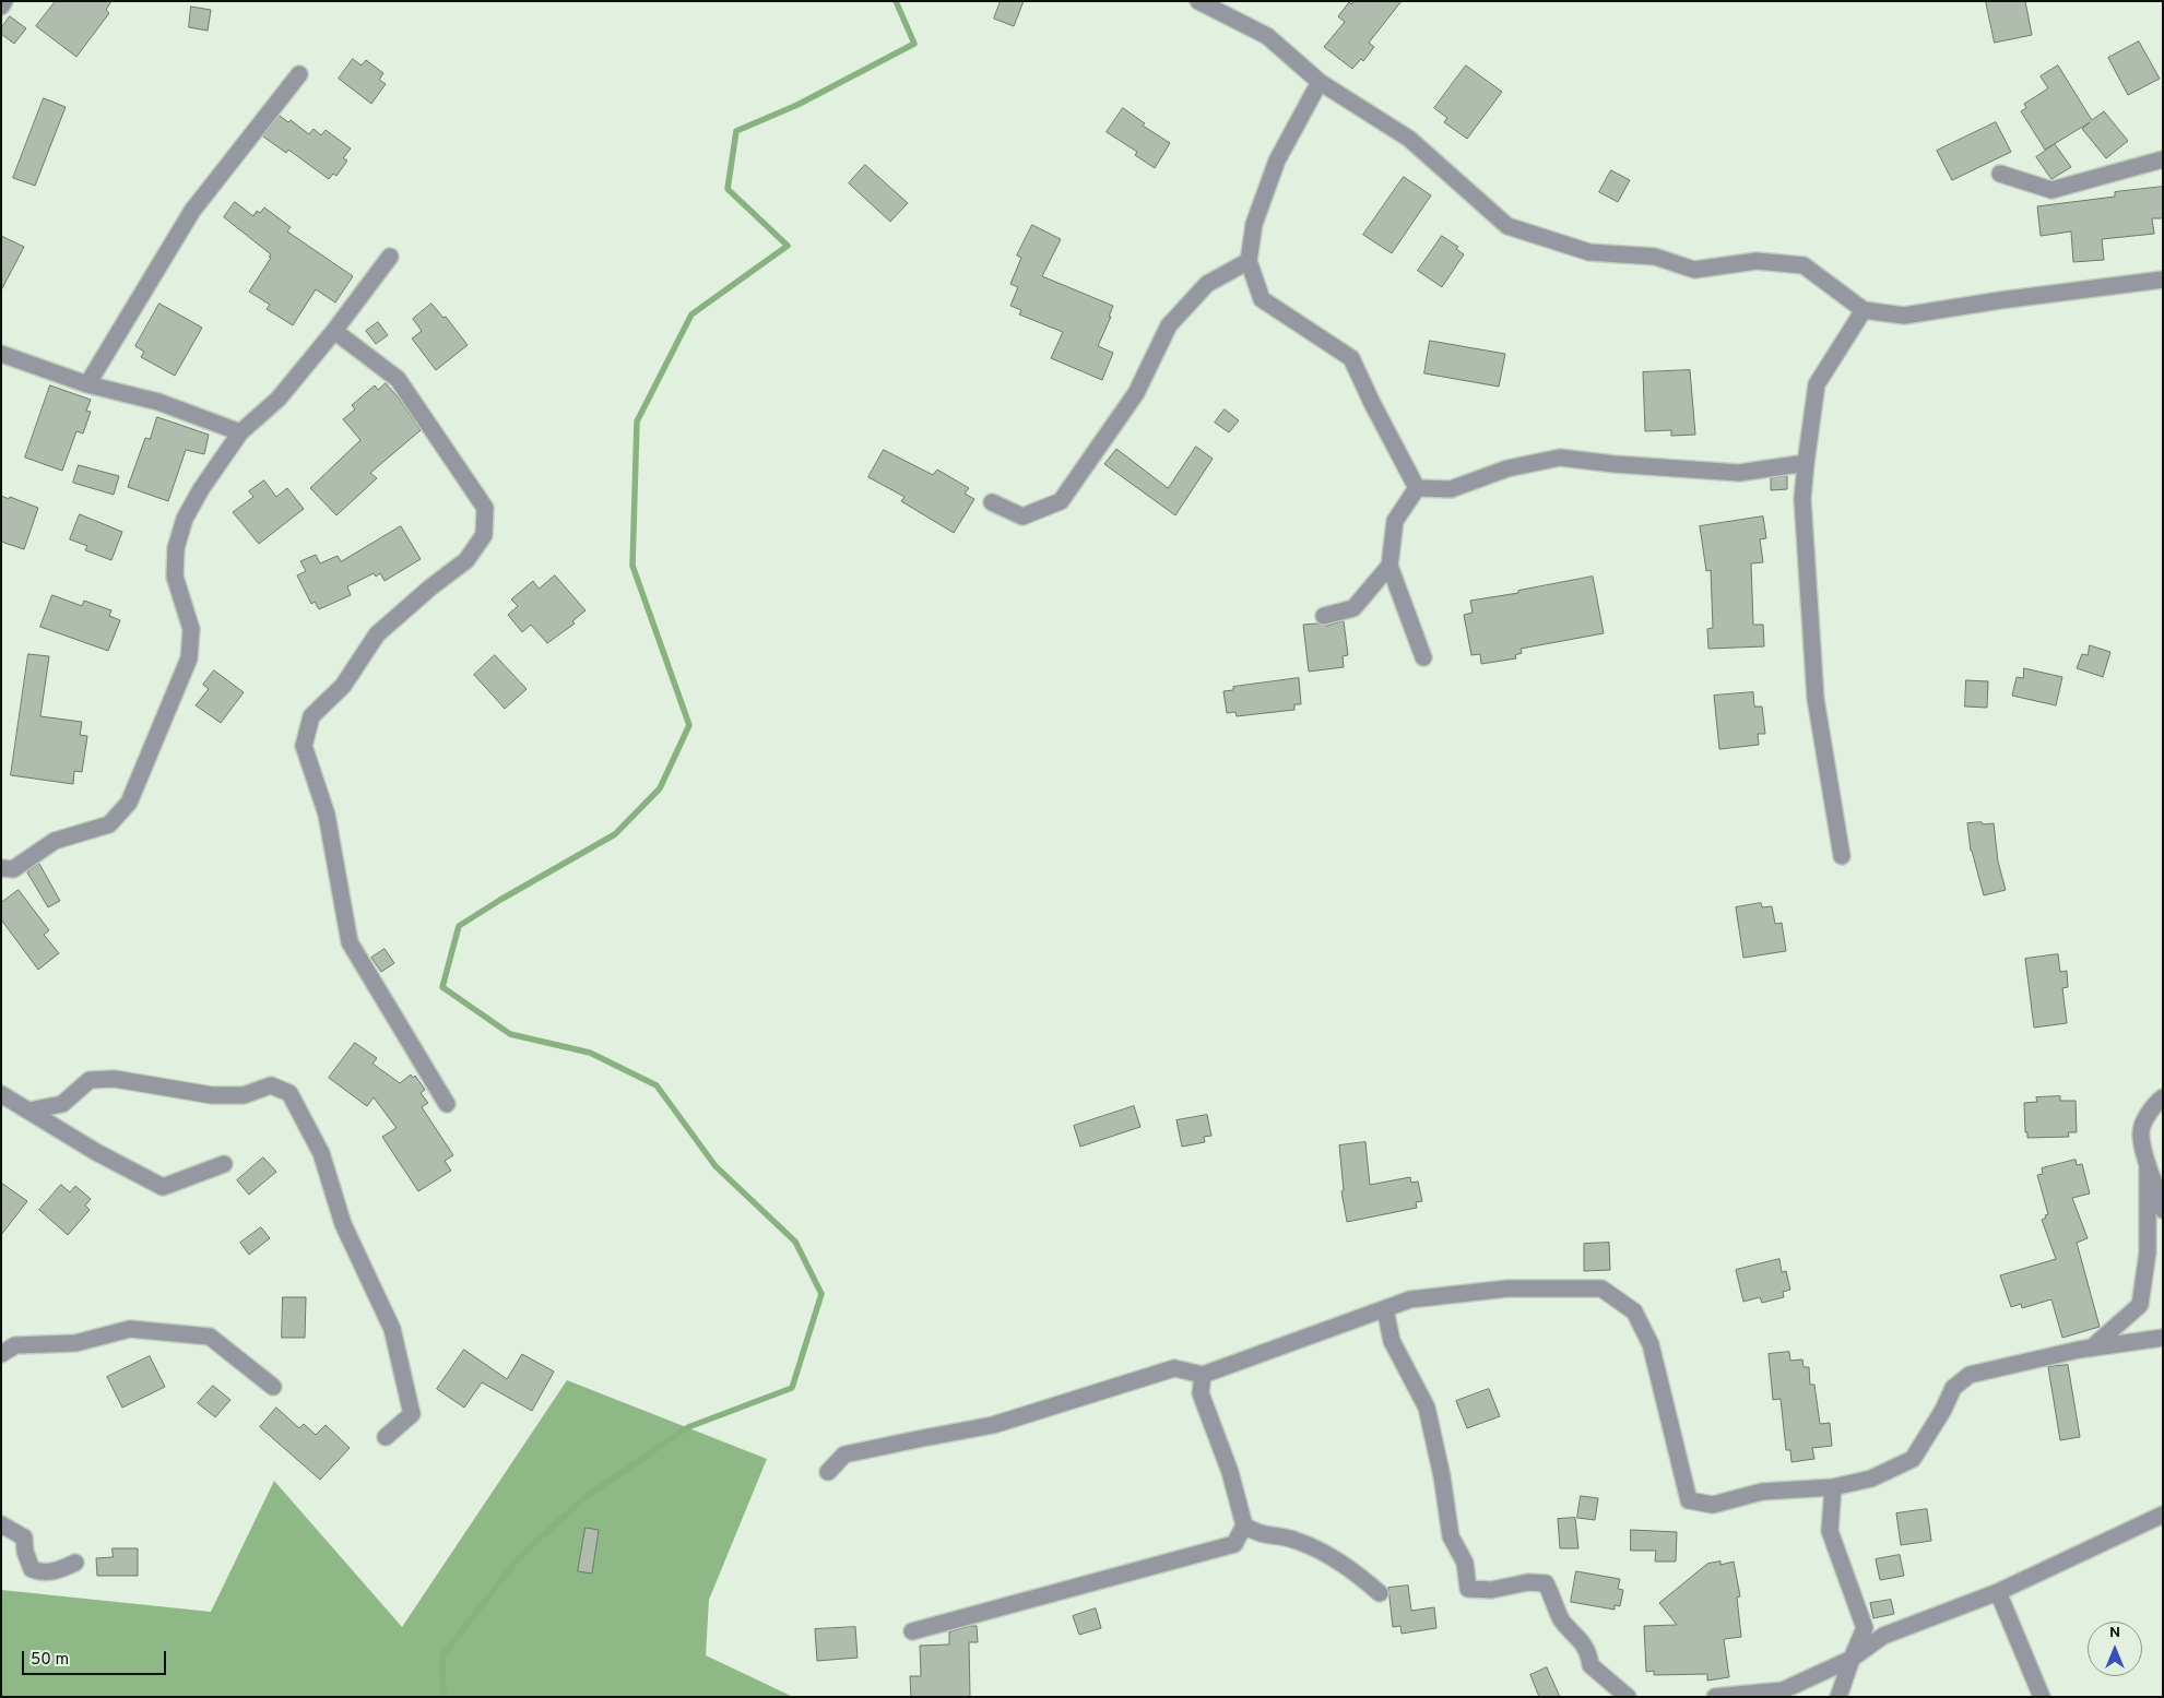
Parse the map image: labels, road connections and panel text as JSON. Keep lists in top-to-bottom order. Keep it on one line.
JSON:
{"scale_bar":"50 m","north":"top"}
